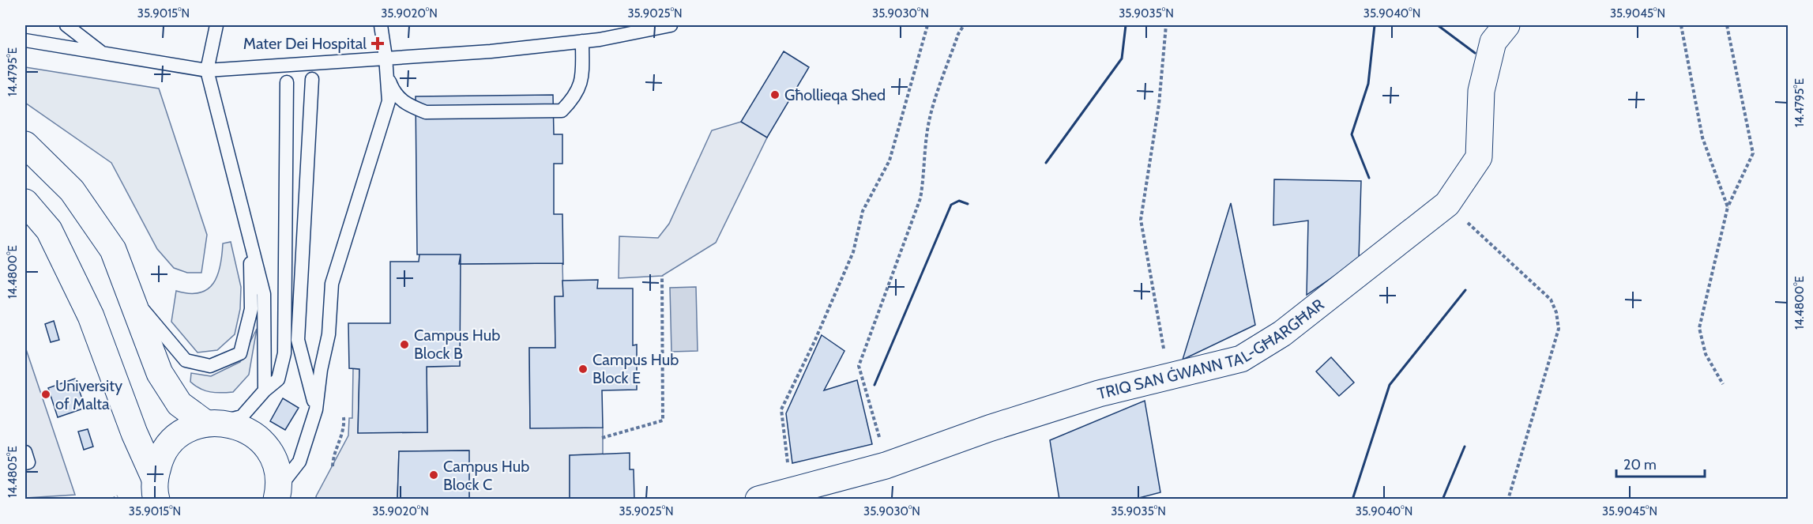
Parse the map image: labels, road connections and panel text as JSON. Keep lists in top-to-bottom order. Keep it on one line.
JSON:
{"streets":{"main road":["TRIQ SAN ĠWANN TAL-GĦARGĦAR"]},"places":{"health":["Mater Dei Hospital"],"other":["Għollieqa Shed","Campus Hub Block B","Campus Hub Block E","University of Malta","Campus Hub Block C"]},"scale_bar":"20 m","coordinates":["35.9015°N","35.9020°N","35.9025°N","35.9030°N","35.9035°N","35.9040°N","35.9045°N","14.4795°E","14.4800°E","14.4805°E"]}
